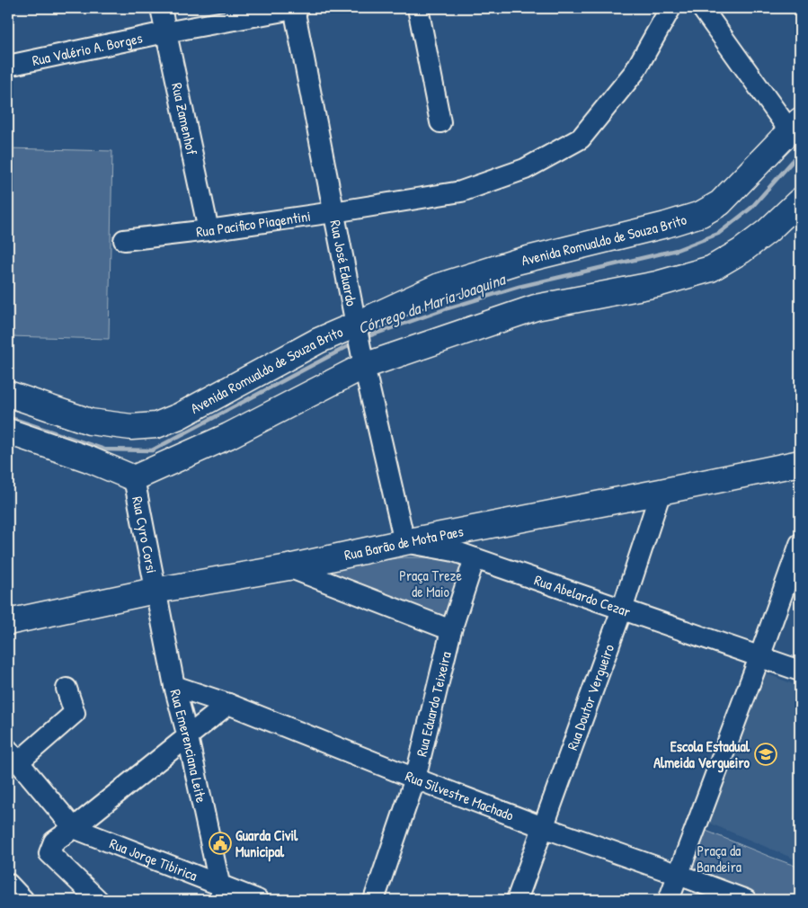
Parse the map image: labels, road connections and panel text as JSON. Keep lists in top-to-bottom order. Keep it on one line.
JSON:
{"streets":{"main road":["Avenida Romualdo de Souza Brito","Rua Barão de Mota Paes"],"street":["Rua Valério A. Borges","Rua Zamenhof","Rua Pacifico Piagentini","Rua José Eduardo","Rua Cyro Corsi","Rua Abelardo Cezar","Rua Doutor Vergueiro","Rua Eduardo Teixeira","Rua Emerenciana Leite","Rua Silvestre Machado","Rua Jorge Tibirica"]},"crossings":[["Rua Valério A. Borges","Rua Zamenhof"],["Rua Valério A. Borges","Rua José Eduardo"],["Rua Zamenhof","Rua Pacifico Piagentini"],["Rua Pacifico Piagentini","Rua José Eduardo"],["Avenida Romualdo de Souza Brito","Rua José Eduardo"],["Rua José Eduardo","Rua Barão de Mota Paes"],["Rua José Eduardo","Rua Abelardo Cezar"],["Rua Cyro Corsi","Rua Barão de Mota Paes"],["Rua Cyro Corsi","Rua Emerenciana Leite"],["Rua Barão de Mota Paes","Rua Abelardo Cezar"],["Rua Barão de Mota Paes","Rua Doutor Vergueiro"],["Rua Barão de Mota Paes","Rua Emerenciana Leite"],["Rua Abelardo Cezar","Rua Doutor Vergueiro"],["Rua Abelardo Cezar","Rua Eduardo Teixeira"],["Rua Doutor Vergueiro","Rua Silvestre Machado"],["Rua Eduardo Teixeira","Rua Silvestre Machado"],["Rua Emerenciana Leite","Rua Silvestre Machado"],["Rua Emerenciana Leite","Rua Jorge Tibirica"]],"water":["Córrego da Maria Joaquina"],"parks":["Praça Treze de Maio","Praça da Bandeira"],"places":{"school or university":["Escola Estadual Almeida Vergueiro"],"public building":["Guarda Civil Municipal"]}}
